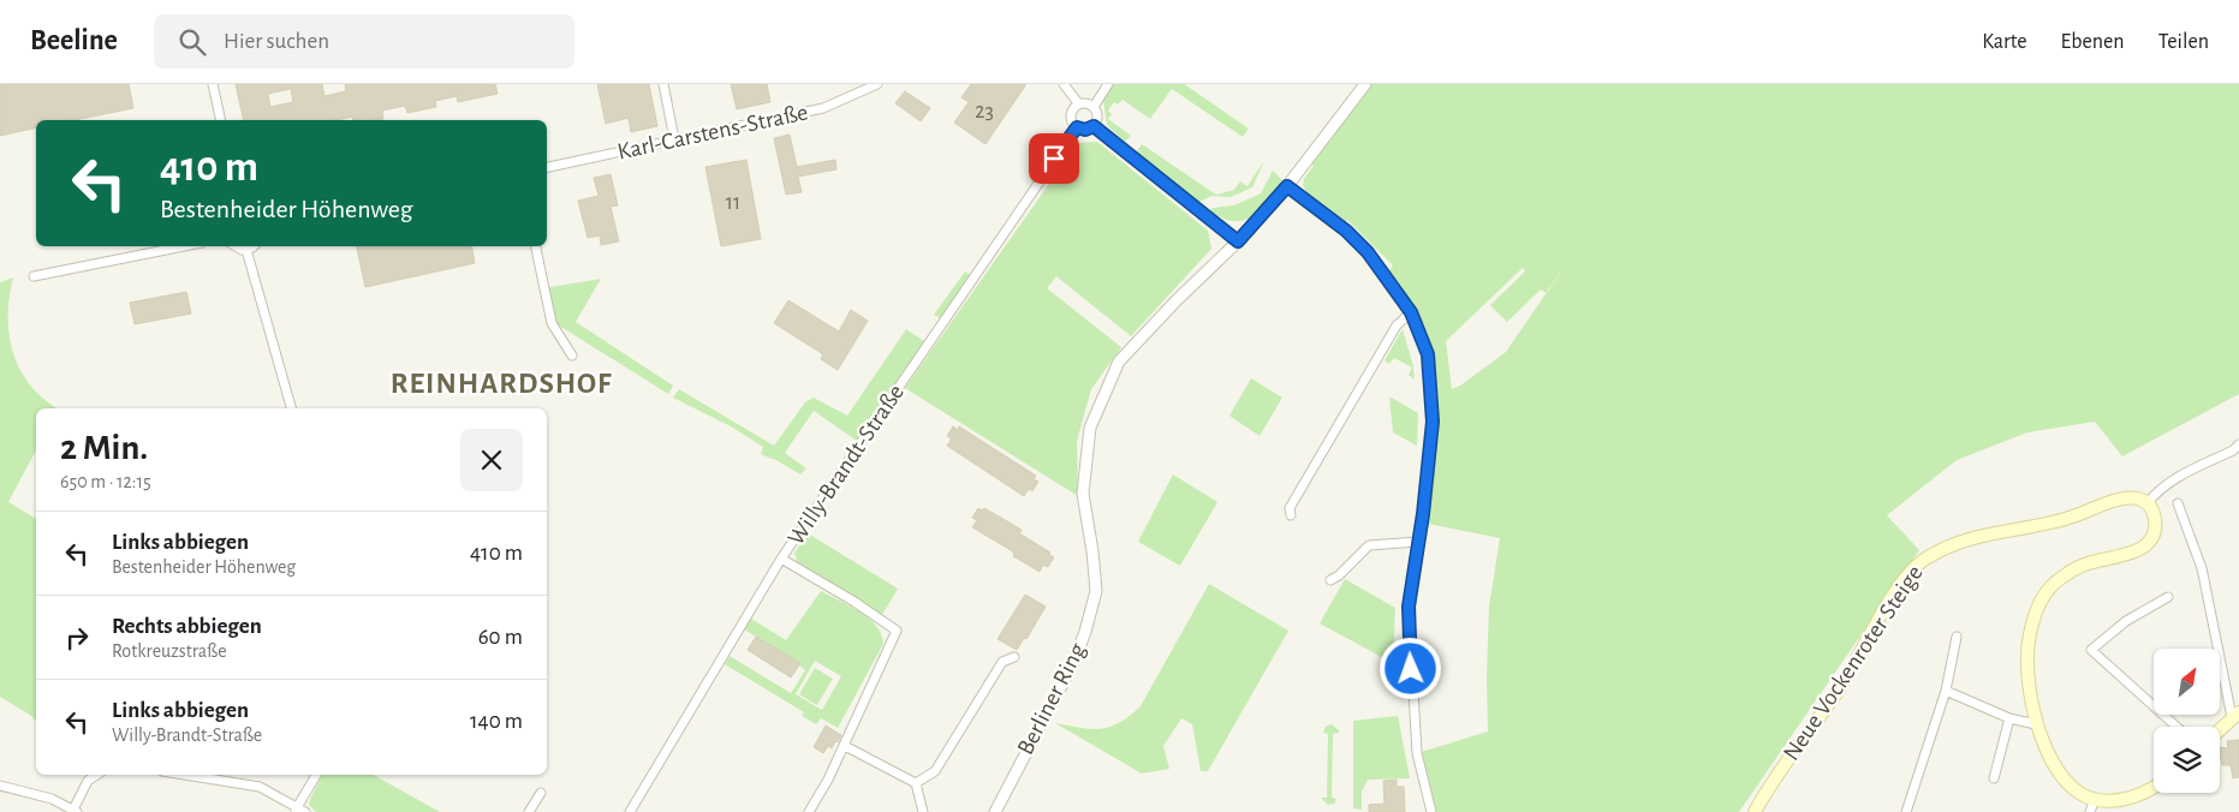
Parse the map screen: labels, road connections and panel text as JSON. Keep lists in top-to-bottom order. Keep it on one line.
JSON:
{"streets":{"main road":["Neue Vockenroter Steige"],"street":["Karl-Carstens-Straße","Willy-Brandt-Straße","Berliner Ring"]},"districts":["REINHARDSHOF"],"house_numbers":["23","11"],"north":"top right","page":{"header":"Beeline","search":"Hier suchen","nav":["Karte","Ebenen","Teilen"],"turn":["410 m","Bestenheider Höhenweg"],"heading":["2 Min.","650 m · 12:15"],"list":[{"name":"Links abbiegen","note":"Bestenheider Höhenweg","value":"410 m"},{"name":"Rechts abbiegen","note":"Rotkreuzstraße","value":"60 m"},{"name":"Links abbiegen","note":"Willy-Brandt-Straße","value":"140 m"}]}}
